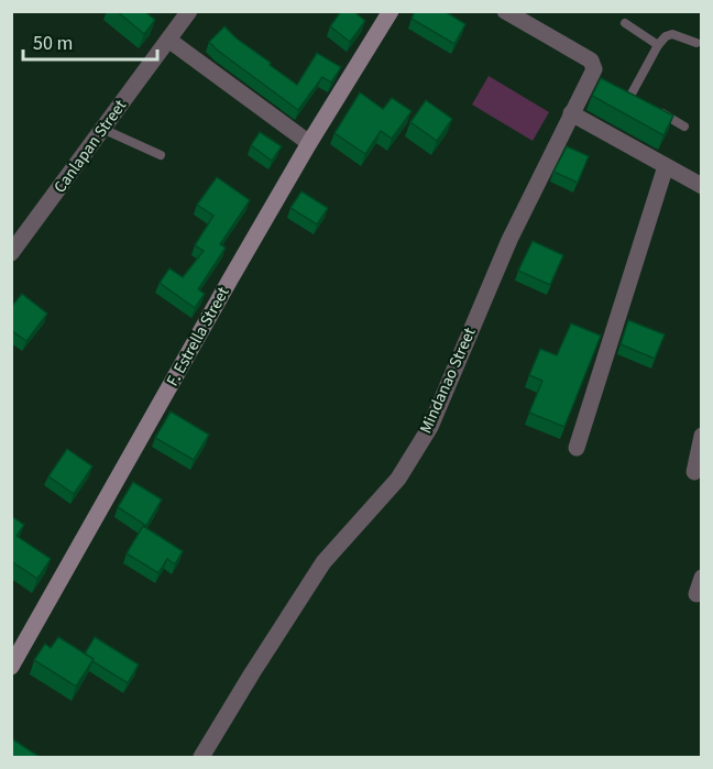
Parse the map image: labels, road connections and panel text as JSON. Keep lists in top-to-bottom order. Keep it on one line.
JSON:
{"streets":{"main road":["F. Estrella Street"],"street":["Canlapan Street","Mindanao Street"]},"scale_bar":"50 m"}
